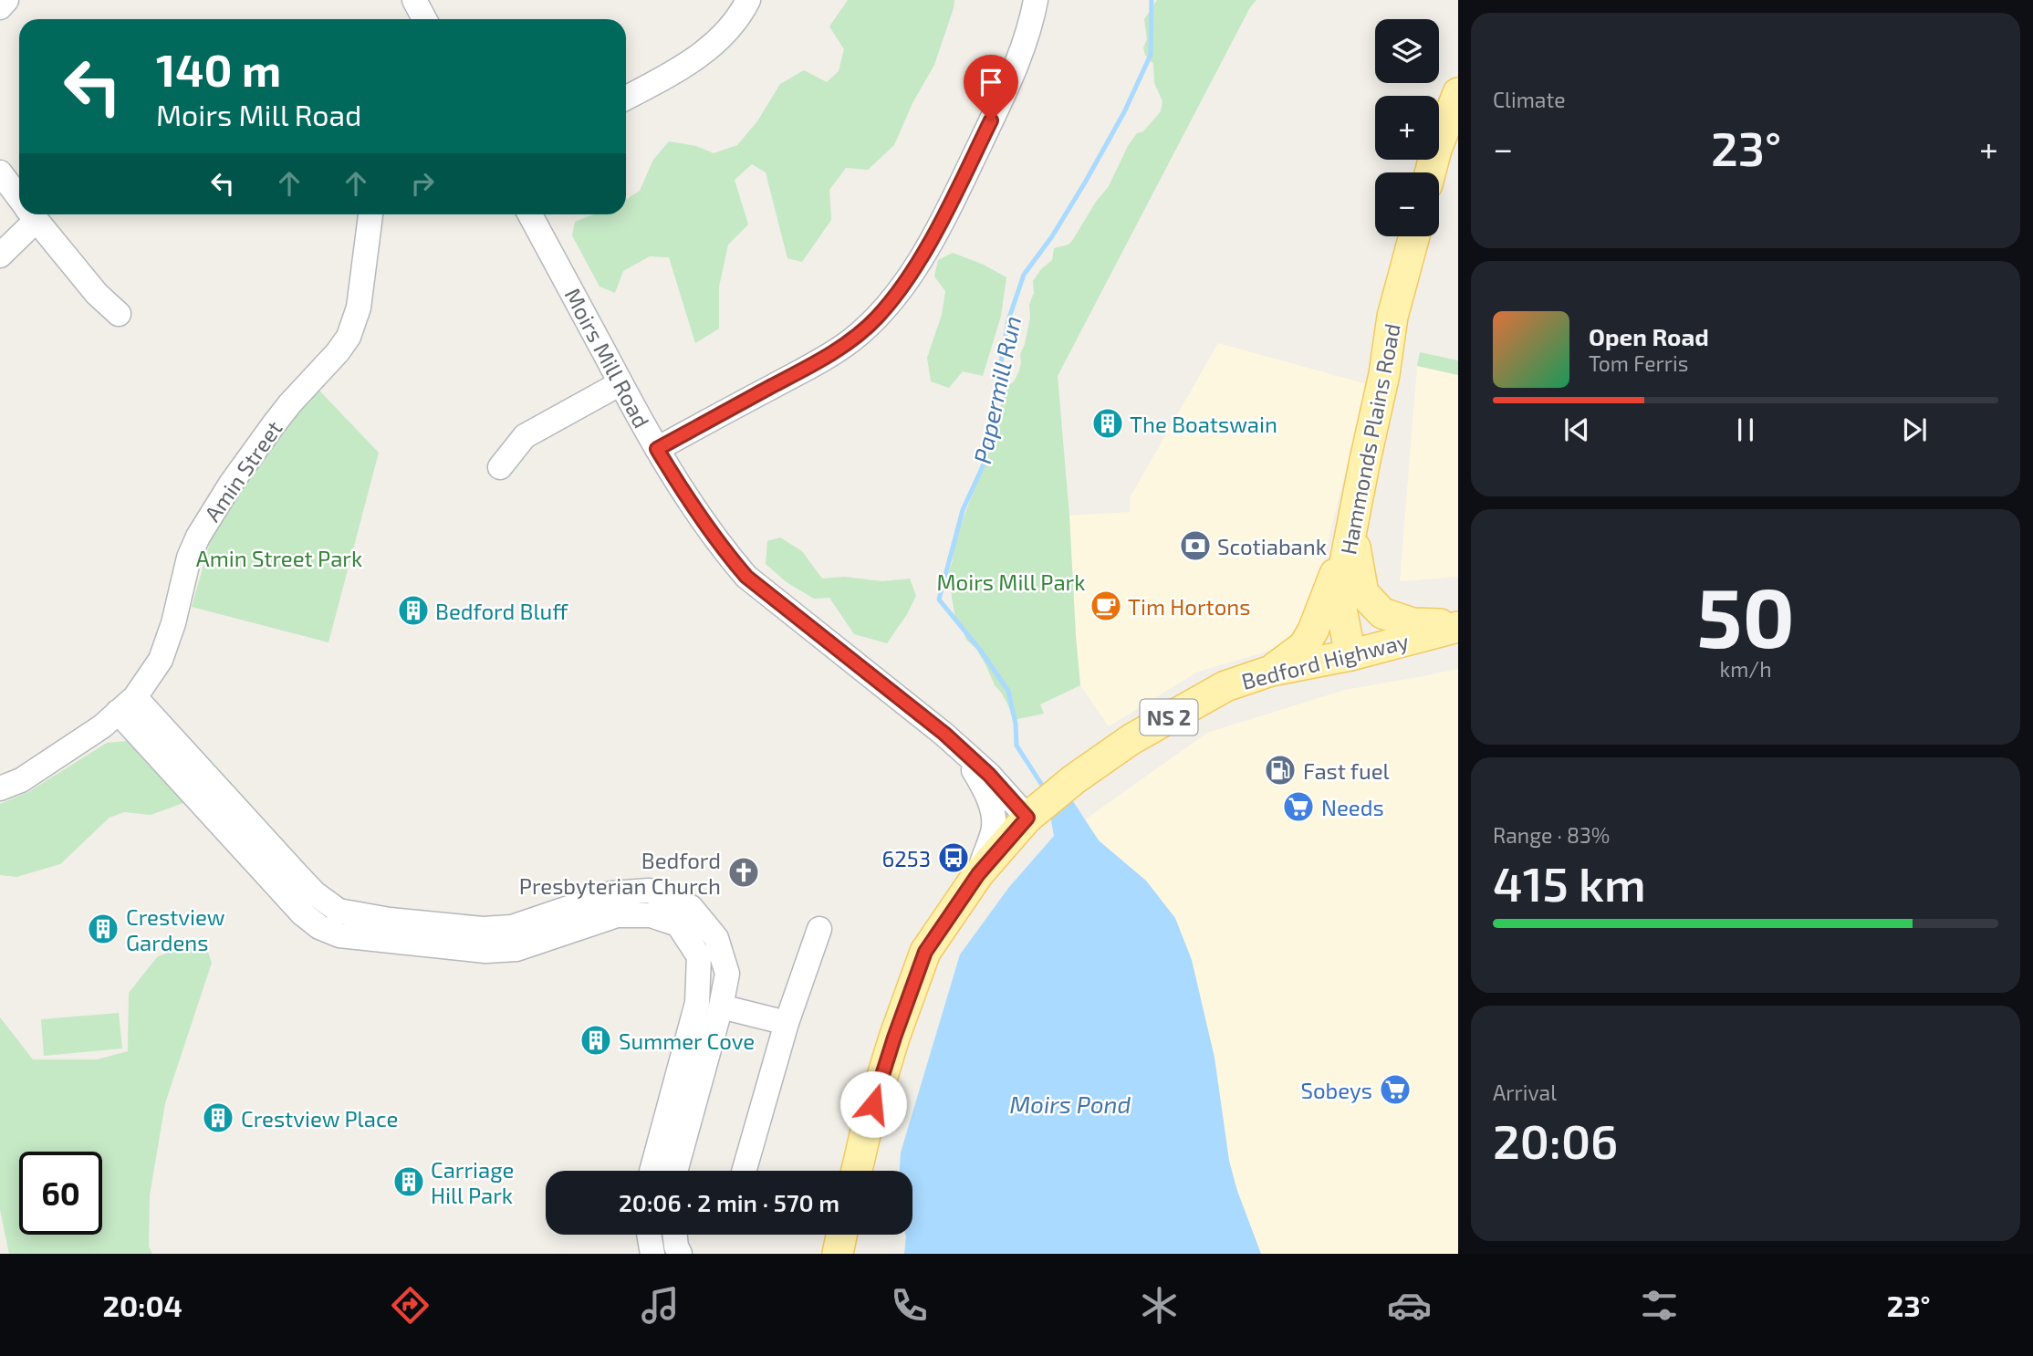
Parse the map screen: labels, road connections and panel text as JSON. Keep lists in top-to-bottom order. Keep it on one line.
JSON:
{"streets":{"main road":["Hammonds Plains Road","Bedford Highway","NS 2"],"street":["Moirs Mill Road","Amin Street"]},"crossings":[["Moirs Mill Road","Bedford Highway"],["Hammonds Plains Road","Bedford Highway"]],"water":["Papermill Run","Moirs Pond"],"parks":["Amin Street Park","Moirs Mill Park"],"places":{"building":["The Boatswain","Bedford Bluff","Crestview Gardens","Summer Cove","Crestview Place","Carriage Hill Park"],"bank":["Scotiabank"],"cafe":["Tim Hortons"],"fuel station":["Fast fuel"],"supermarket":["Needs","Sobeys"],"bus stop":["6253"],"church":["Bedford Presbyterian Church"]},"page":{"tile":["Climate",["50","km/h"],["Range · 83%","415 km"],["Arrival","20:06"]],"map_buttons":["+","−"],"turn":["140 m","Moirs Mill Road"],"heat":["−","23°","+"],"song":["Open Road","Tom Ferris"],"limit":"60","trip":"20:06 · 2 min · 570 m","tabs":["20:04","23°"]}}
